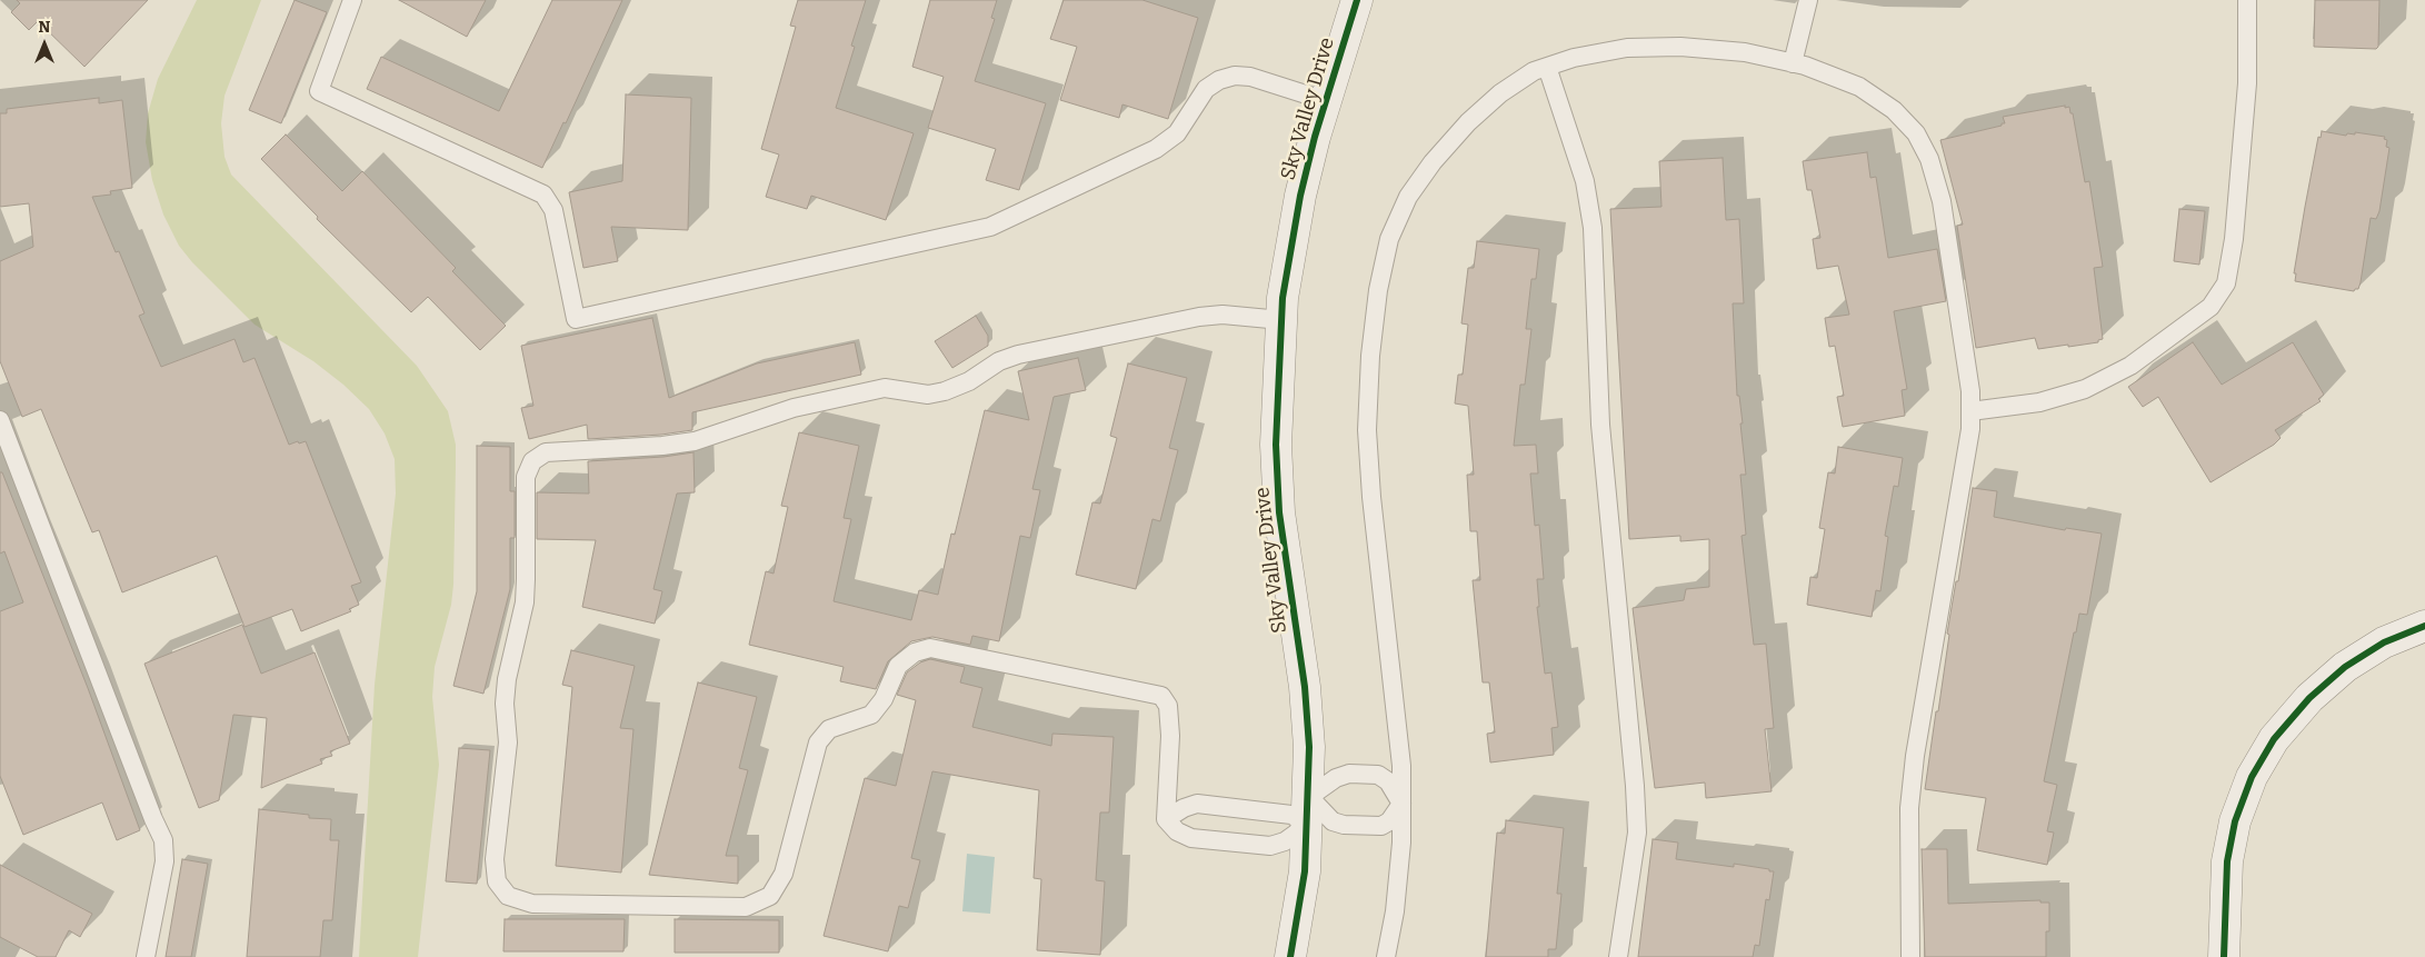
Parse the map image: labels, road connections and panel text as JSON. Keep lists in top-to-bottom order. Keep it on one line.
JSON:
{"streets":{"street":["Sky Valley Drive"]},"north":"top"}
